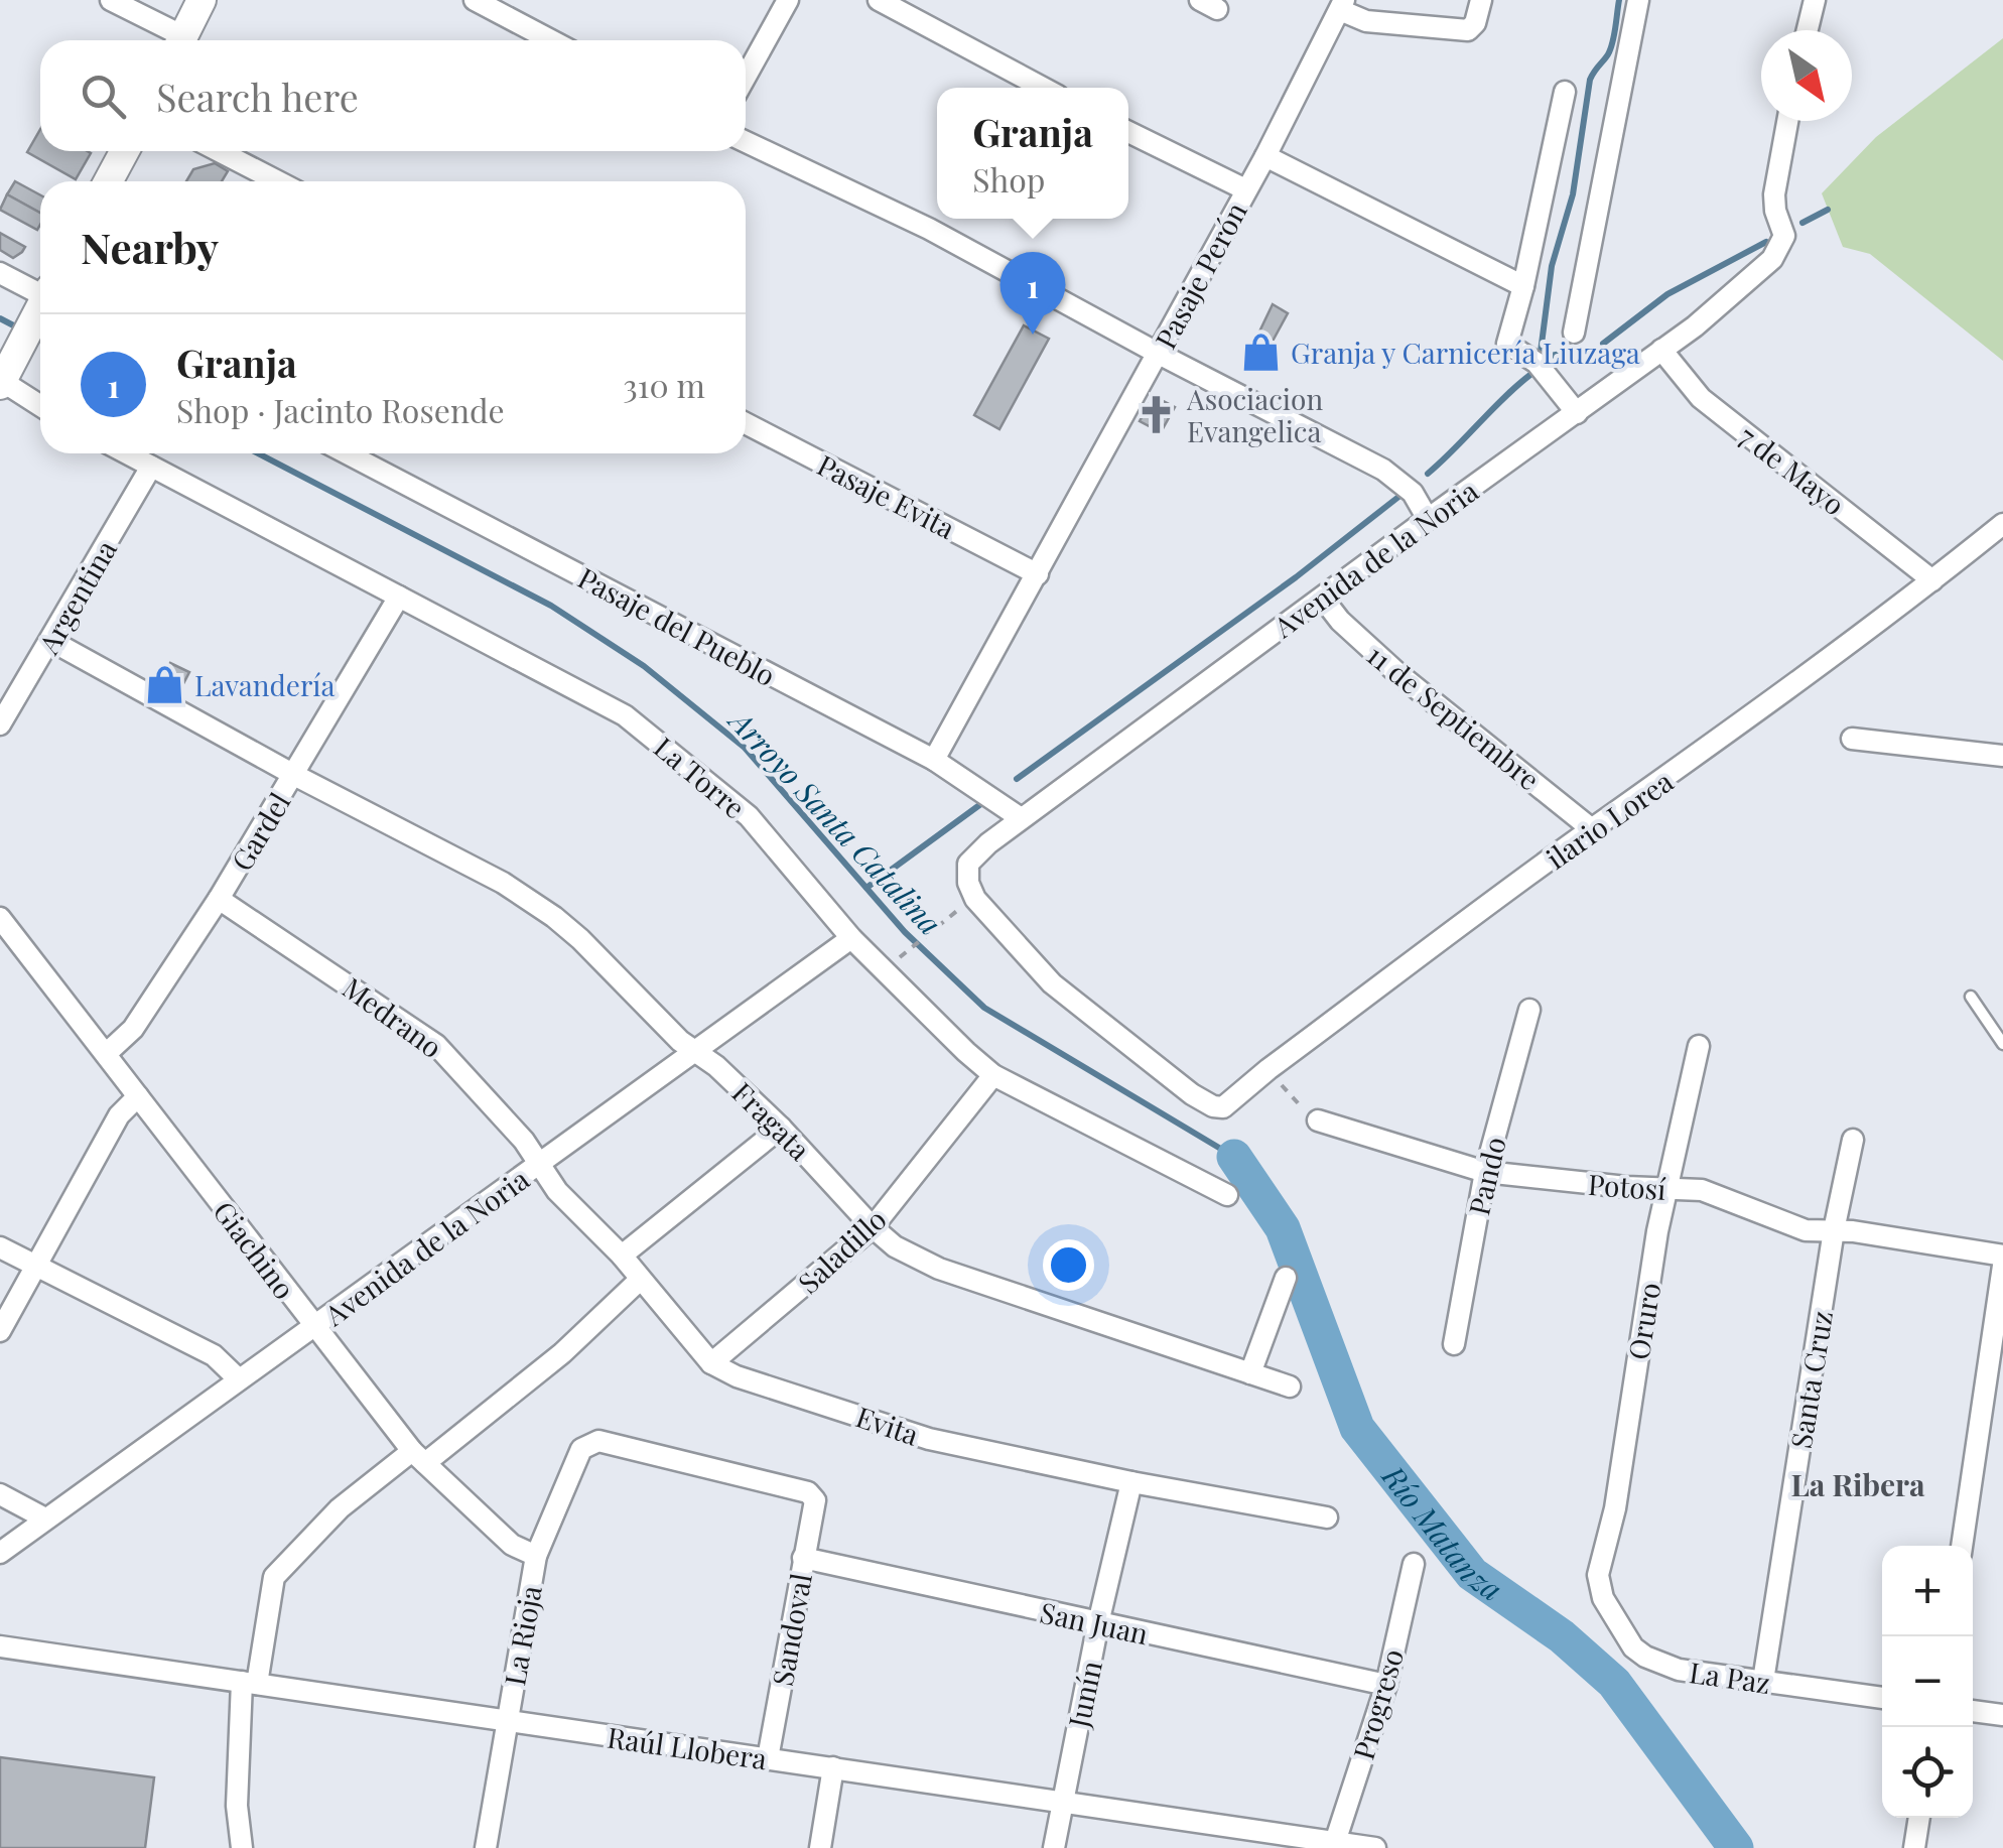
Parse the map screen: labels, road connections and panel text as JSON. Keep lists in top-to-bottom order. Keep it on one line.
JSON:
{"streets":{"street":["Pasaje Perón","7 de Mayo","Pasaje Evita","Avenida de la Noria","Argentina","Pasaje del Pueblo","11 de Septiembre","La Torre","ilario Lorea","Gardel","Medrano","Fragata","Pando","Potosí","Giachino","Saladillo","Oruro","Santa Cruz","Evita","San Juan","Sandoval","La Rioja","La Paz","Junín","Progreso","Raúl Llobera"]},"crossings":[["Pasaje Perón","Pasaje Evita"],["Pasaje Perón","Pasaje del Pueblo"],["7 de Mayo","Avenida de la Noria"],["7 de Mayo","ilario Lorea"],["Avenida de la Noria","Pasaje del Pueblo"],["Avenida de la Noria","11 de Septiembre"],["Avenida de la Noria","La Torre"],["Avenida de la Noria","ilario Lorea"],["Avenida de la Noria","Medrano"],["Avenida de la Noria","Fragata"],["Avenida de la Noria","Giachino"],["Avenida de la Noria","Evita"],["Argentina","La Torre"],["Argentina","Fragata"],["11 de Septiembre","ilario Lorea"],["La Torre","Gardel"],["La Torre","Saladillo"],["Gardel","Medrano"],["Gardel","Fragata"],["Gardel","Giachino"],["Medrano","Evita"],["Fragata","Saladillo"],["Pando","Potosí"],["Potosí","Oruro"],["Potosí","Santa Cruz"],["Giachino","La Rioja"],["Saladillo","Evita"],["Oruro","La Paz"],["Santa Cruz","La Paz"],["Evita","Junín"],["San Juan","Sandoval"],["San Juan","Junín"],["San Juan","Progreso"],["Sandoval","La Rioja"],["Sandoval","Raúl Llobera"],["La Rioja","Raúl Llobera"],["Junín","Raúl Llobera"],["Progreso","Raúl Llobera"]],"districts":["La Ribera"],"water":["Arroyo Santa Catalina","Río Matanza"],"places":{"shop":["Granja y Carnicería Liuzaga","Lavandería"],"church":["Asociacion Evangelica"]},"north":"bottom right","page":{"search":"Search here","popup":["Granja","Shop"],"heading":"Nearby","pins":"1","list":[{"mark":"1","name":"Granja","note":"Shop · Jacinto Rosende","value":"310 m"}],"map_buttons":["+","−"]}}
